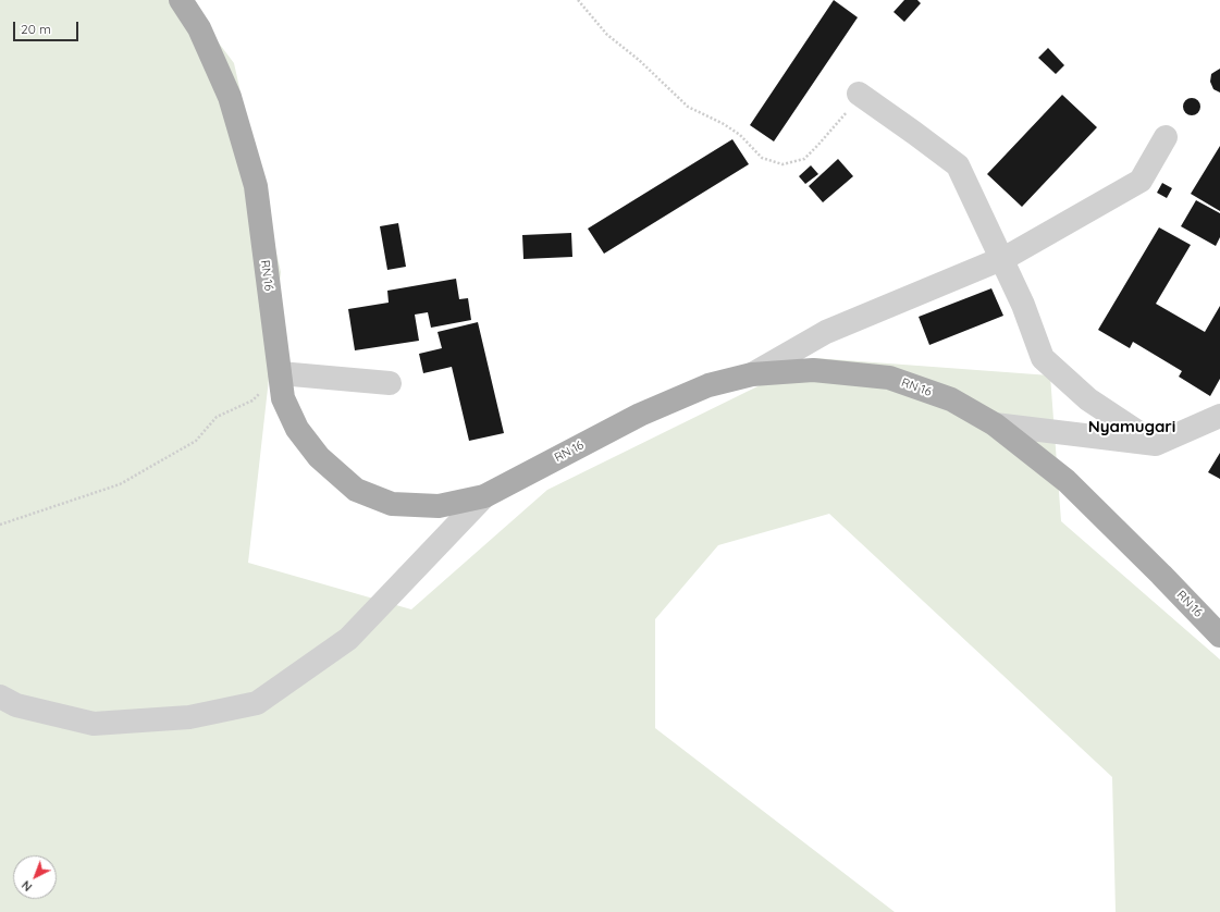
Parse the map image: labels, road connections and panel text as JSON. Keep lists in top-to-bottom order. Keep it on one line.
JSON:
{"streets":{"main road":["RN 16"]},"districts":["Nyamugari"],"scale_bar":"20 m","north":"bottom left"}
